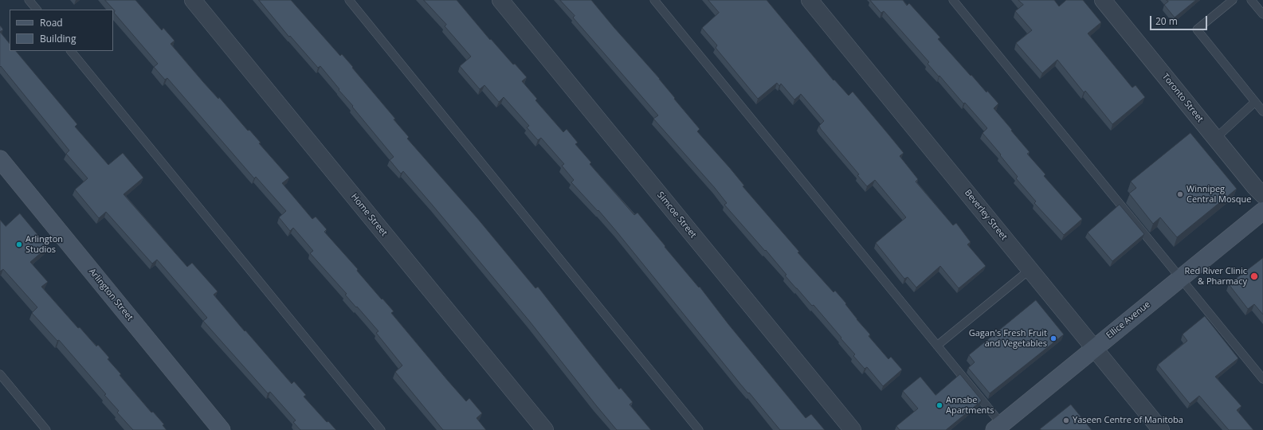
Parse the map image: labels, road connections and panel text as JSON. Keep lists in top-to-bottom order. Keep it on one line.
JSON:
{"streets":{"main road":["Arlington Street","Ellice Avenue"],"street":["Toronto Street","Home Street","Simcoe Street","Beverley Street"]},"crossings":[["Beverley Street","Ellice Avenue"]],"places":["Winnipeg Central Mosque","Arlington Studios","Red River Clinic & Pharmacy","Gagan's Fresh Fruit and Vegetables","Annabe Apartments","Yaseen Centre of Manitoba"],"legend":["Road","Building"],"scale_bar":"20 m"}
